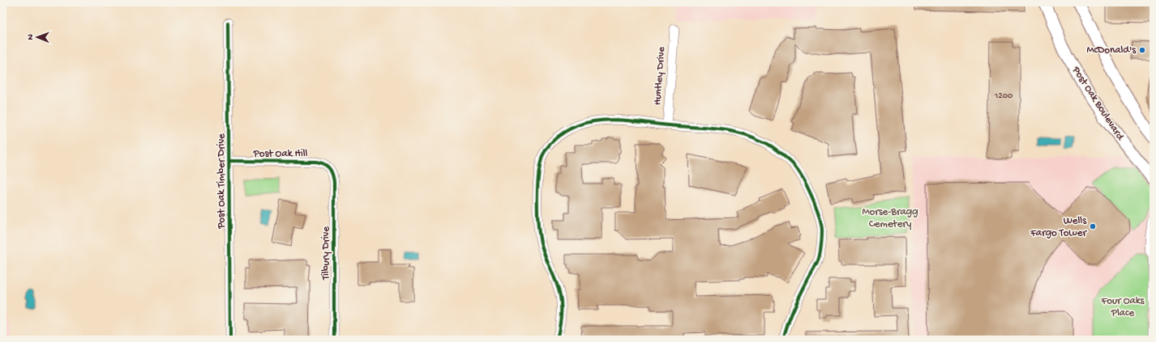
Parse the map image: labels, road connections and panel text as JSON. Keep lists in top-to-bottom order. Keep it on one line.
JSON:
{"streets":{"main road":["Post Oak Boulevard"],"street":["Huntley Drive","Post Oak Hill","Post Oak Timber Drive","Tilbury Drive"]},"crossings":[["Post Oak Hill","Post Oak Timber Drive"],["Post Oak Hill","Tilbury Drive"]],"parks":["Morse-Bragg Cemetery","Four Oaks Place"],"places":["McDonald's","Wells Fargo Tower"],"house_numbers":["1200"],"north":"left"}
